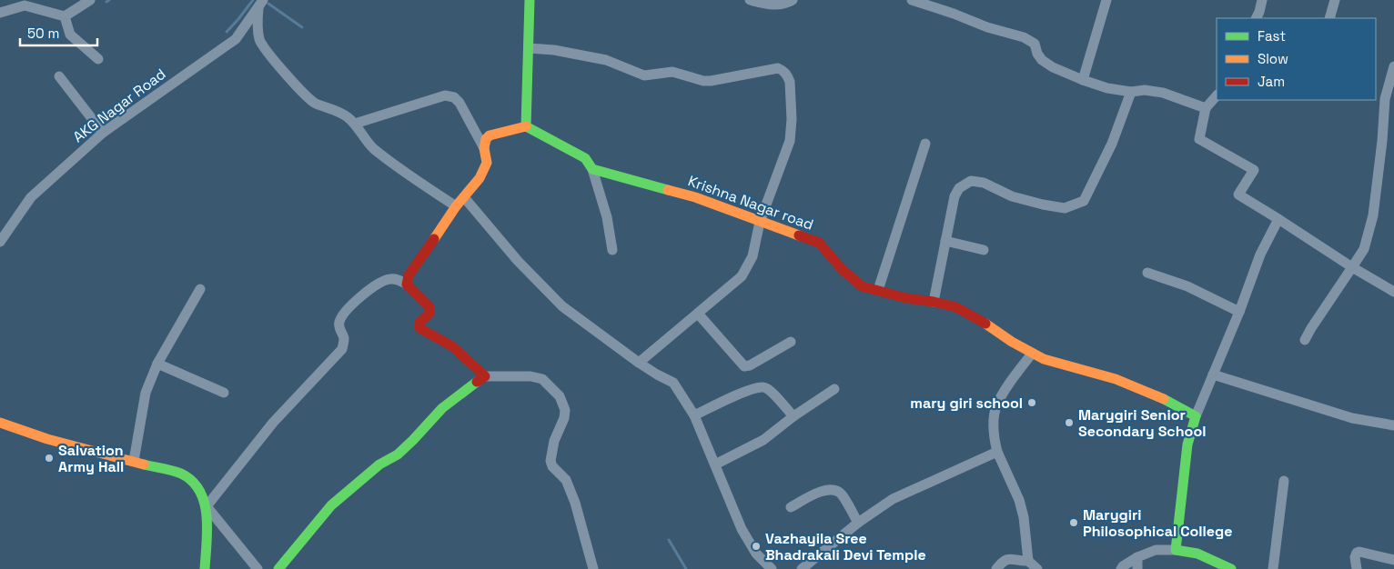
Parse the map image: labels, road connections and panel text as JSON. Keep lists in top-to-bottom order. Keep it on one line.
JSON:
{"streets":{"street":["AKG Nagar Road","Krishna Nagar road"]},"places":["mary giri school","Marygiri Senior Secondary School","Salvation Army Hall","Marygiri Philosophical College","Vazhayila Sree Bhadrakali Devi Temple"],"legend":["Fast","Slow","Jam"],"scale_bar":"50 m"}
